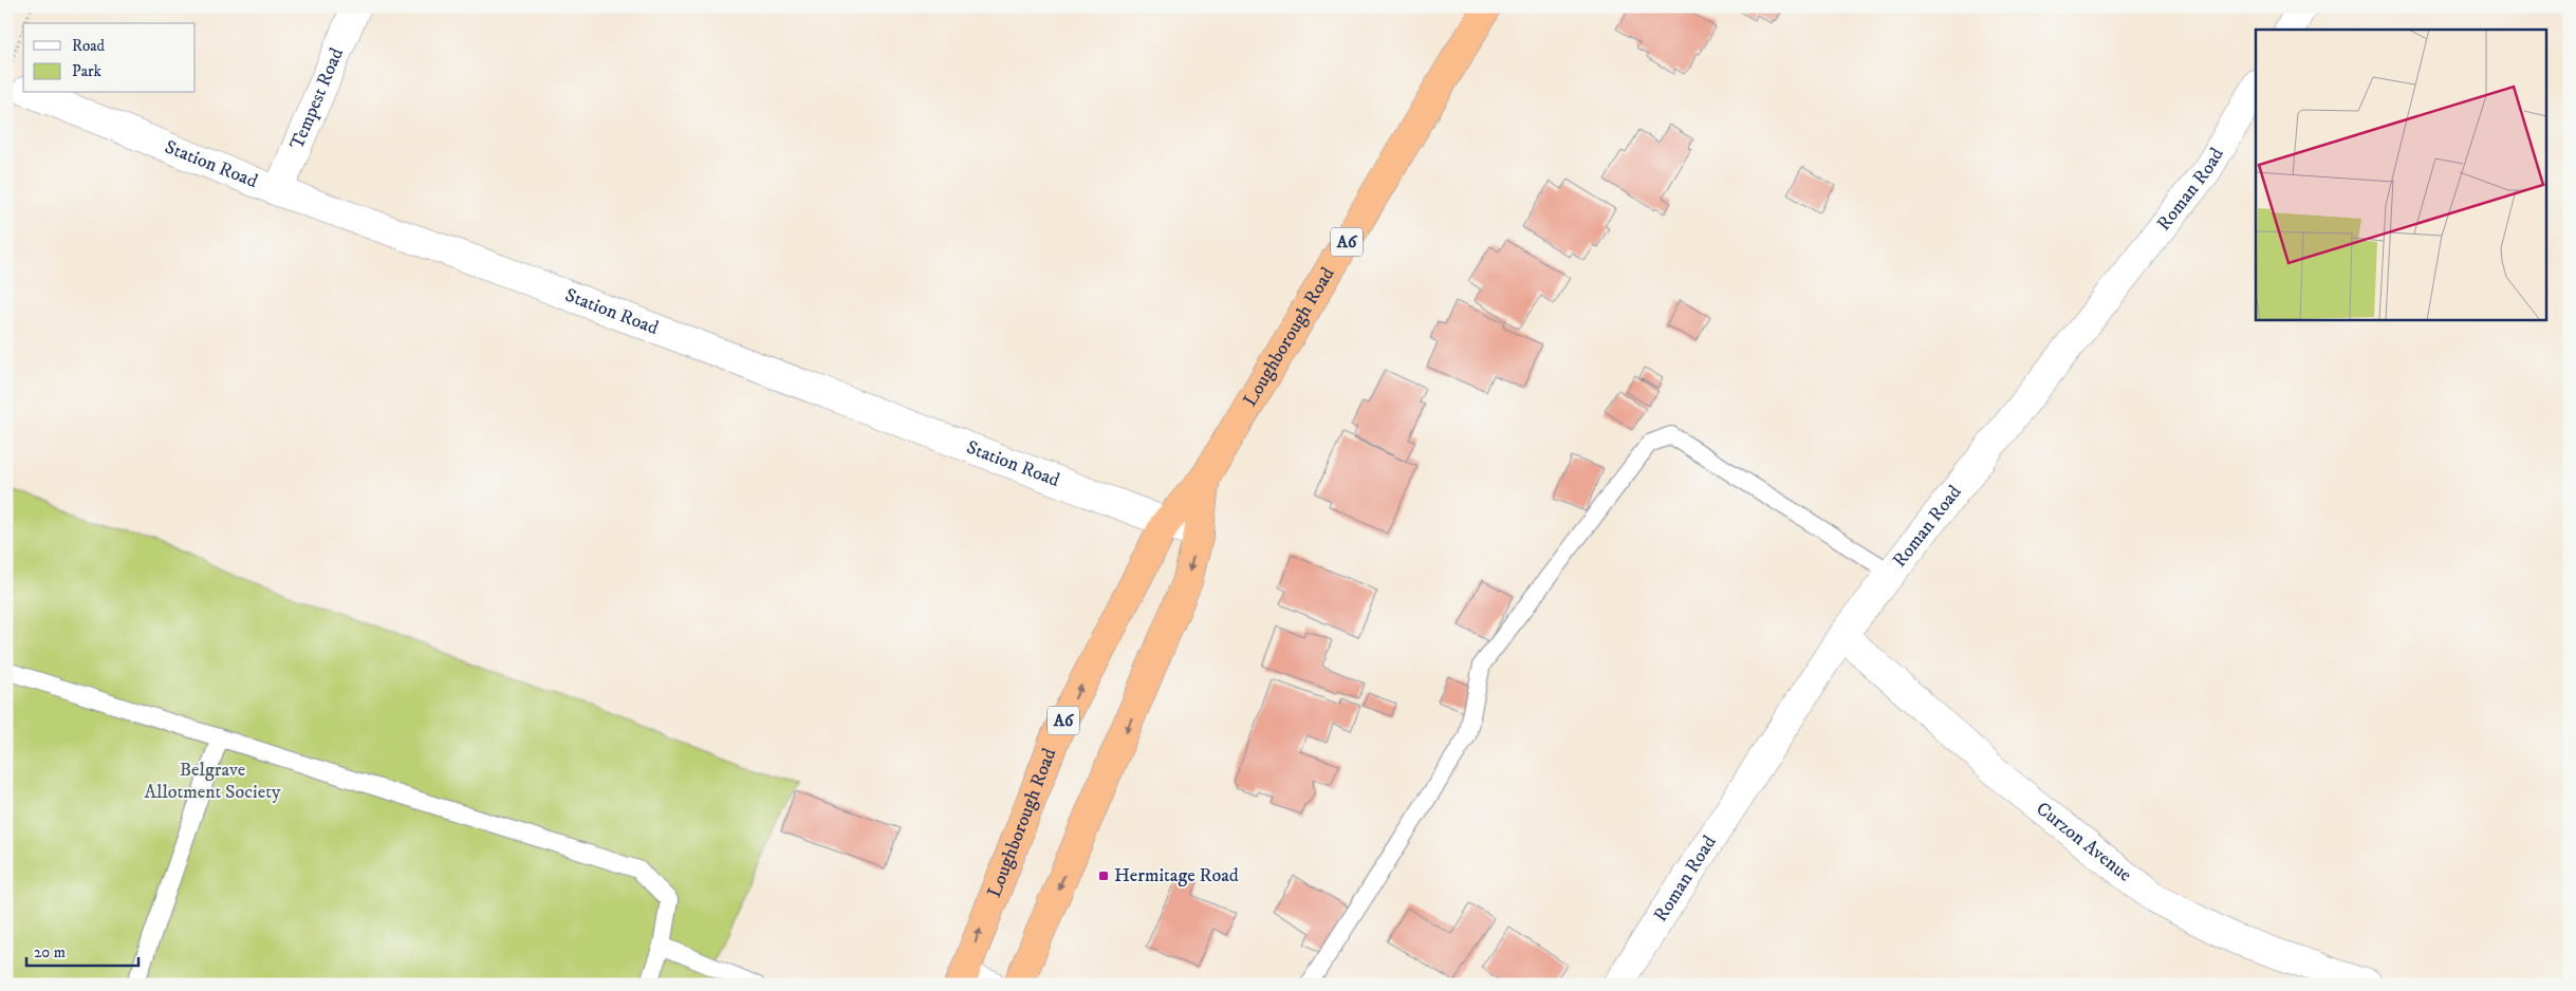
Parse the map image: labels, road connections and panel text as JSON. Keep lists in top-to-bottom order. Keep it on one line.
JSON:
{"streets":{"highway":["A6","Loughborough Road"],"street":["Tempest Road","Station Road","Roman Road","Curzon Avenue"]},"crossings":[["Tempest Road","Station Road"],["Station Road","Loughborough Road"],["Roman Road","Curzon Avenue"]],"parks":["Belgrave Allotment Society"],"places":{"transit":["Hermitage Road"]},"legend":["Road","Park"],"scale_bar":"20 m"}
